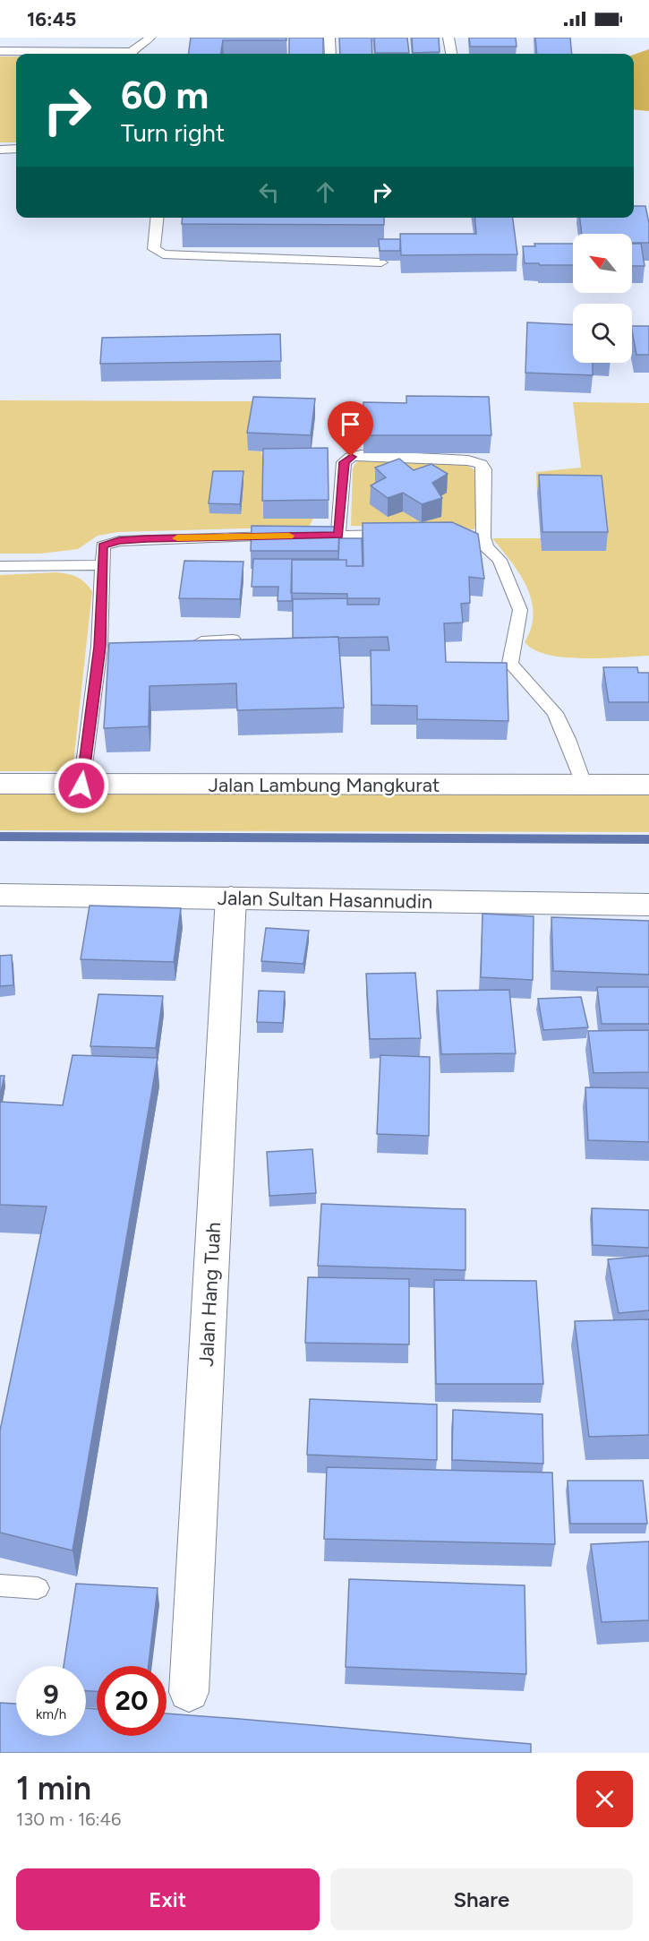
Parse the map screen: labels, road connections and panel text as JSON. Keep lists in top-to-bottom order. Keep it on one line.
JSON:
{"streets":{"street":["Jalan Lambung Mangkurat","Jalan Sultan Hasannudin","Jalan Hang Tuah"]},"crossings":[["Jalan Sultan Hasannudin","Jalan Hang Tuah"]],"north":"top left","page":{"status":"16:45","turn":["60 m","Turn right"],"speed":"9 km/h","limit":"20","heading":["1 min","130 m · 16:46"],"buttons":["Exit","Share"]}}
